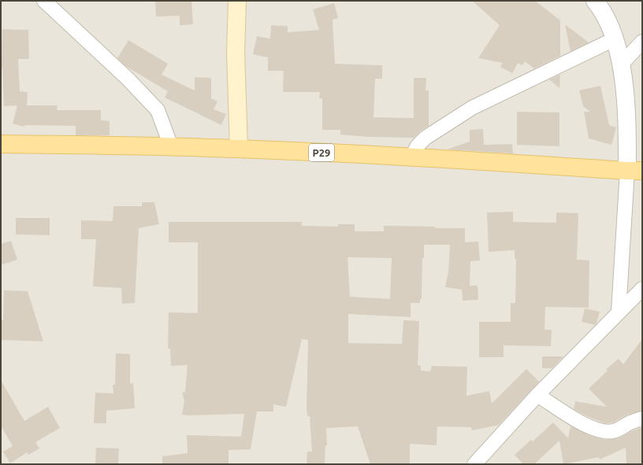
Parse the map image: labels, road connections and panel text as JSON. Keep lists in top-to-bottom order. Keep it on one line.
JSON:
{"streets":{"main road":["P29"]}}
